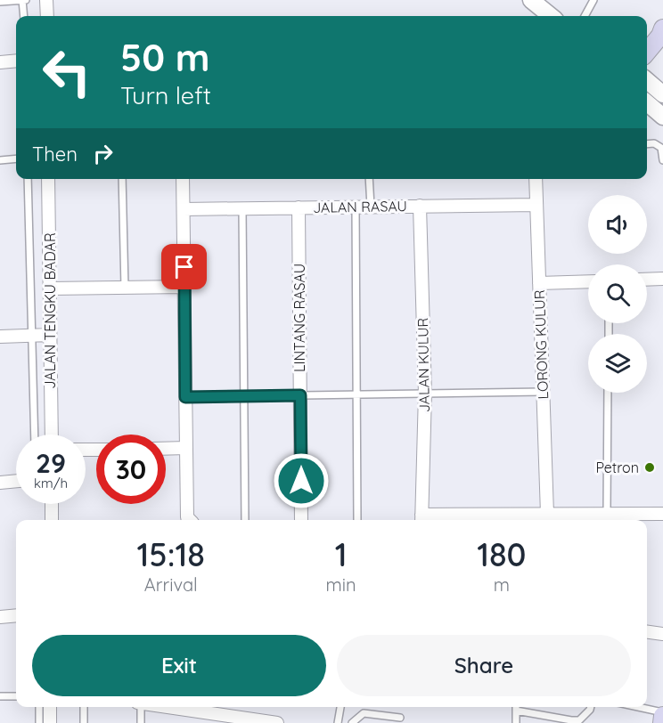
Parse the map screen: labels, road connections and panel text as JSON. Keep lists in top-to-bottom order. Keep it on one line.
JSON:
{"streets":{"street":["JALAN RASAU","JALAN TENGKU BADAR","LINTANG RASAU","LORONG KULUR","JALAN KULUR"]},"crossings":[["JALAN RASAU","LINTANG RASAU"],["JALAN RASAU","LORONG KULUR"],["JALAN RASAU","JALAN KULUR"]],"places":["Petron"],"page":{"turn":["50 m","Turn left"],"then":"Then","speed":"29 km/h","limit":"30","eta":["15:18","Arrival","1","min","180","m"],"buttons":["Exit","Share"]}}
